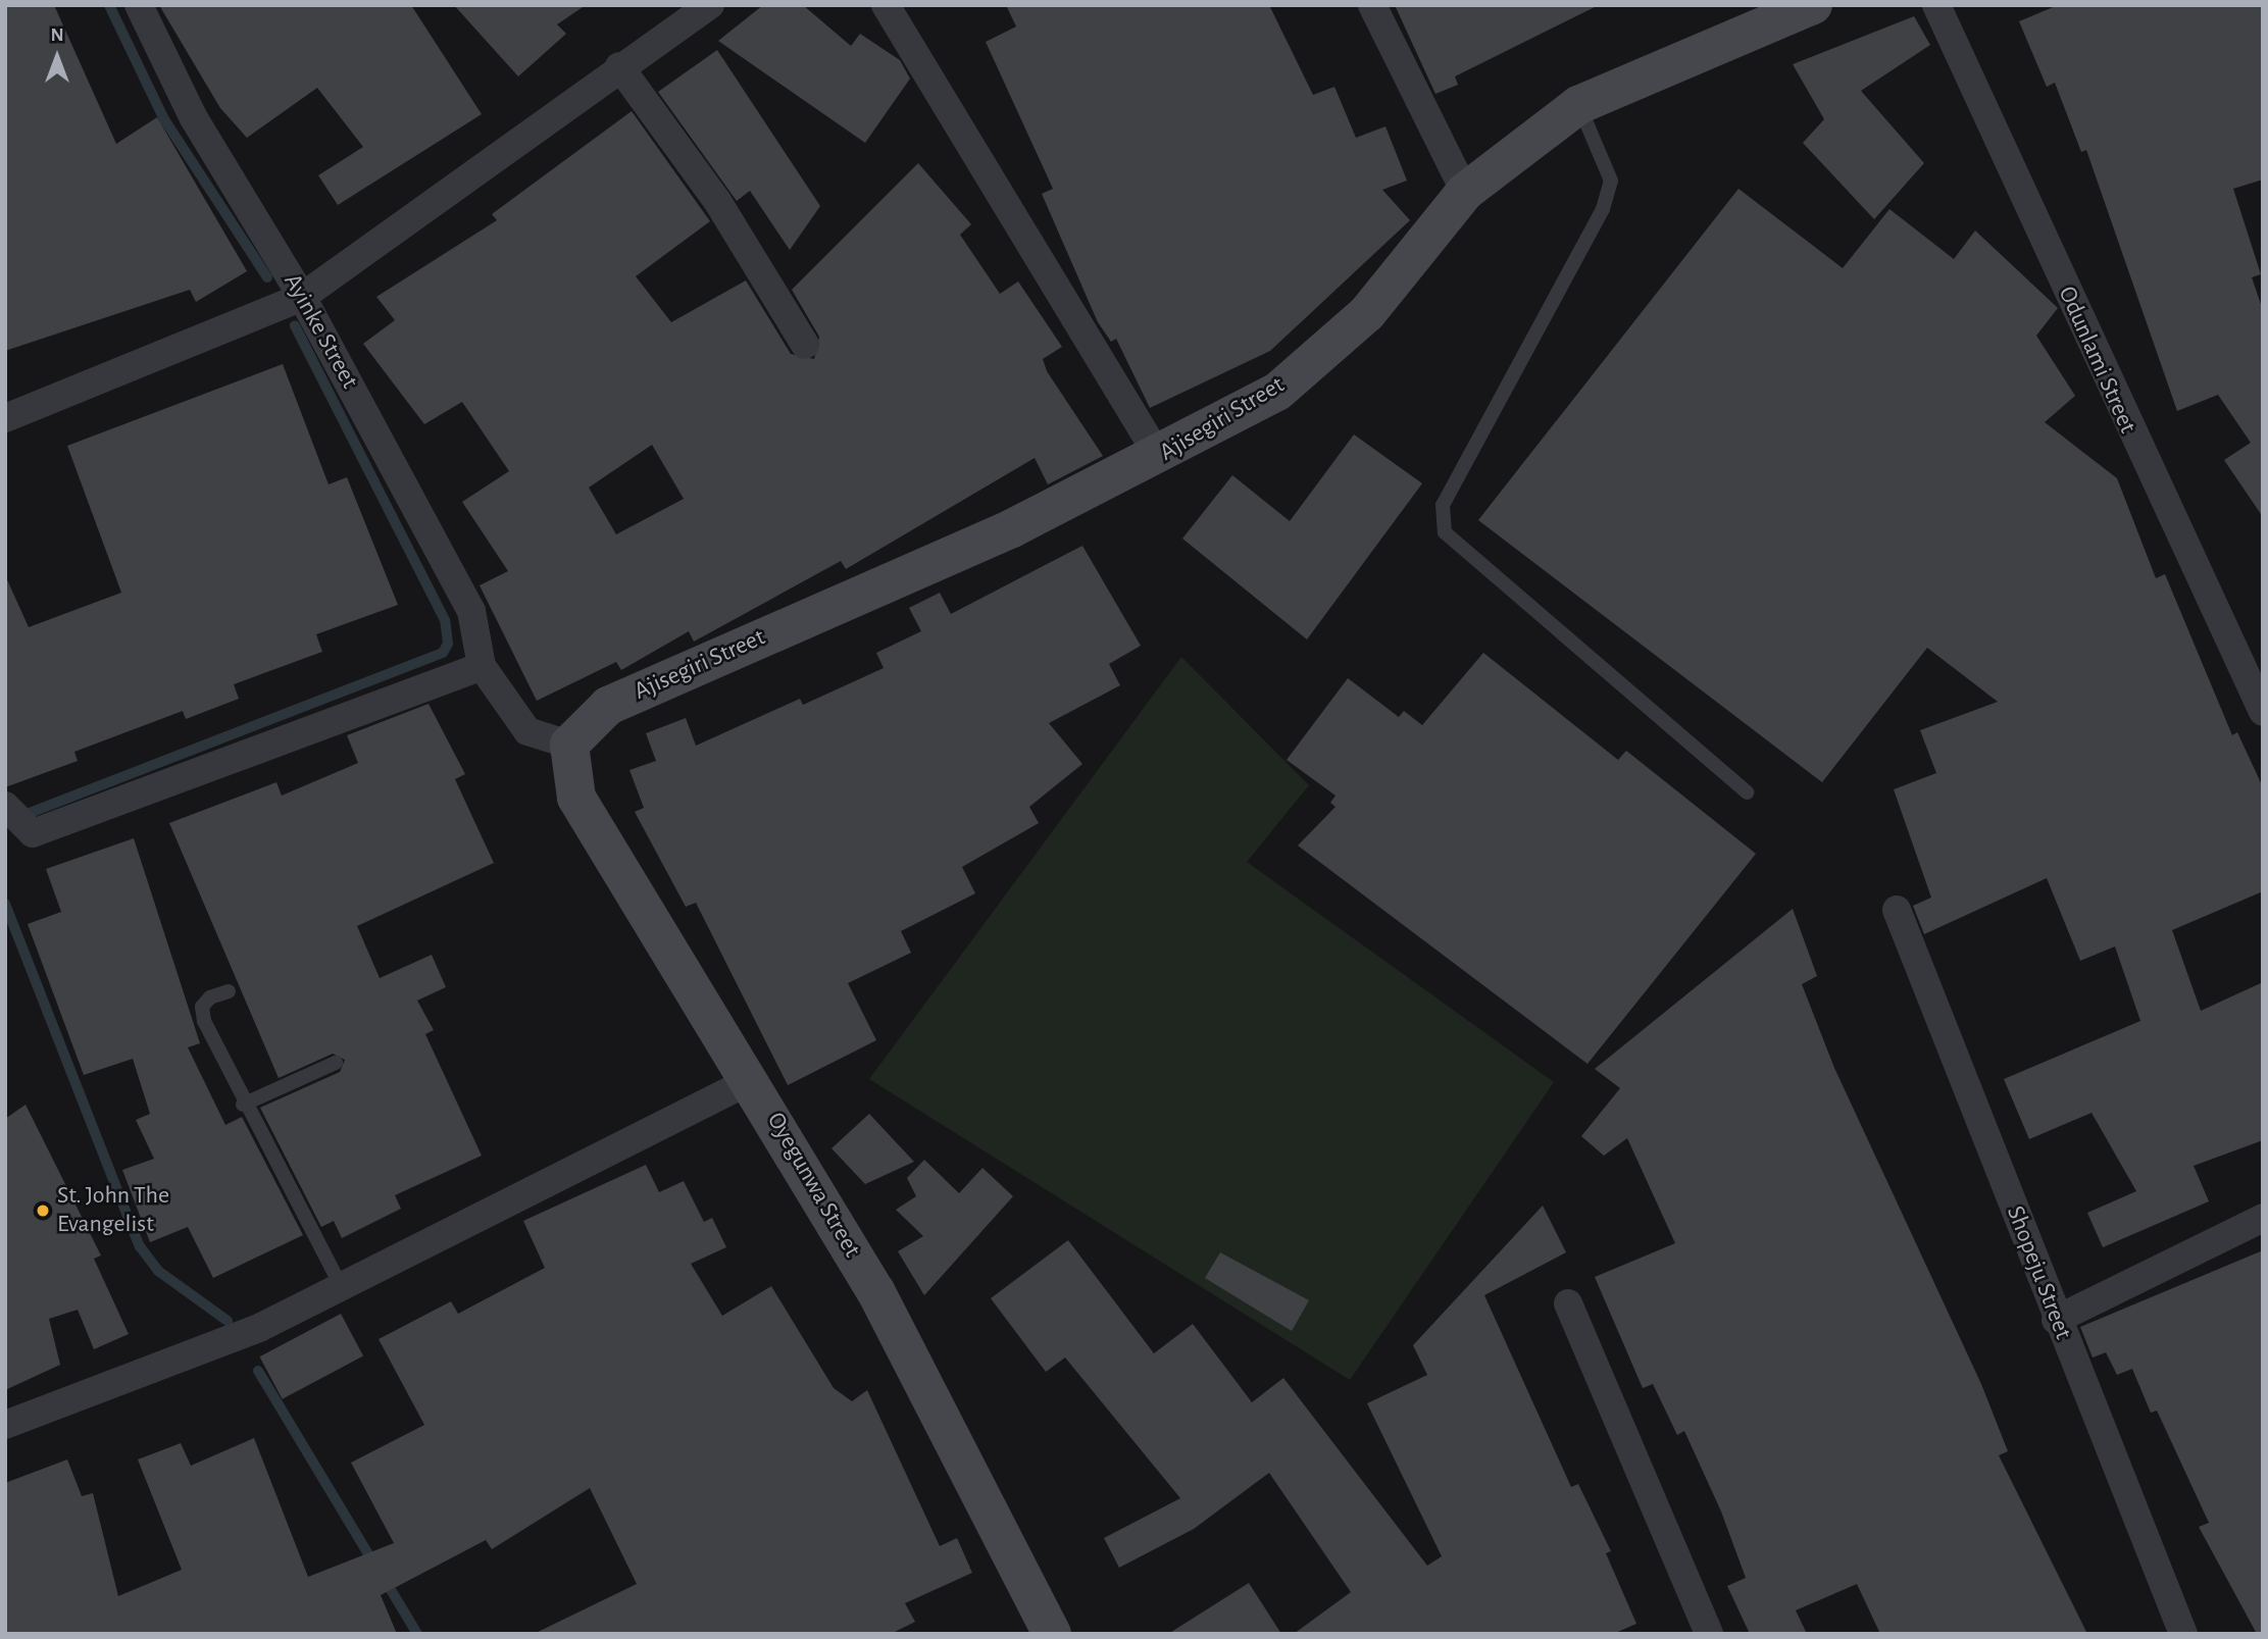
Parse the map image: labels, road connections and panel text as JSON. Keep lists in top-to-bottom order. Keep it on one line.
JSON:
{"streets":{"street":["Ayinke Street","Odunlami Street","Ajisegiri Street","Oyegunwa Street","Shopeju Street"]},"crossings":[["Ajisegiri Street","Oyegunwa Street"]],"places":["St. John The Evangelist"],"north":"top"}
